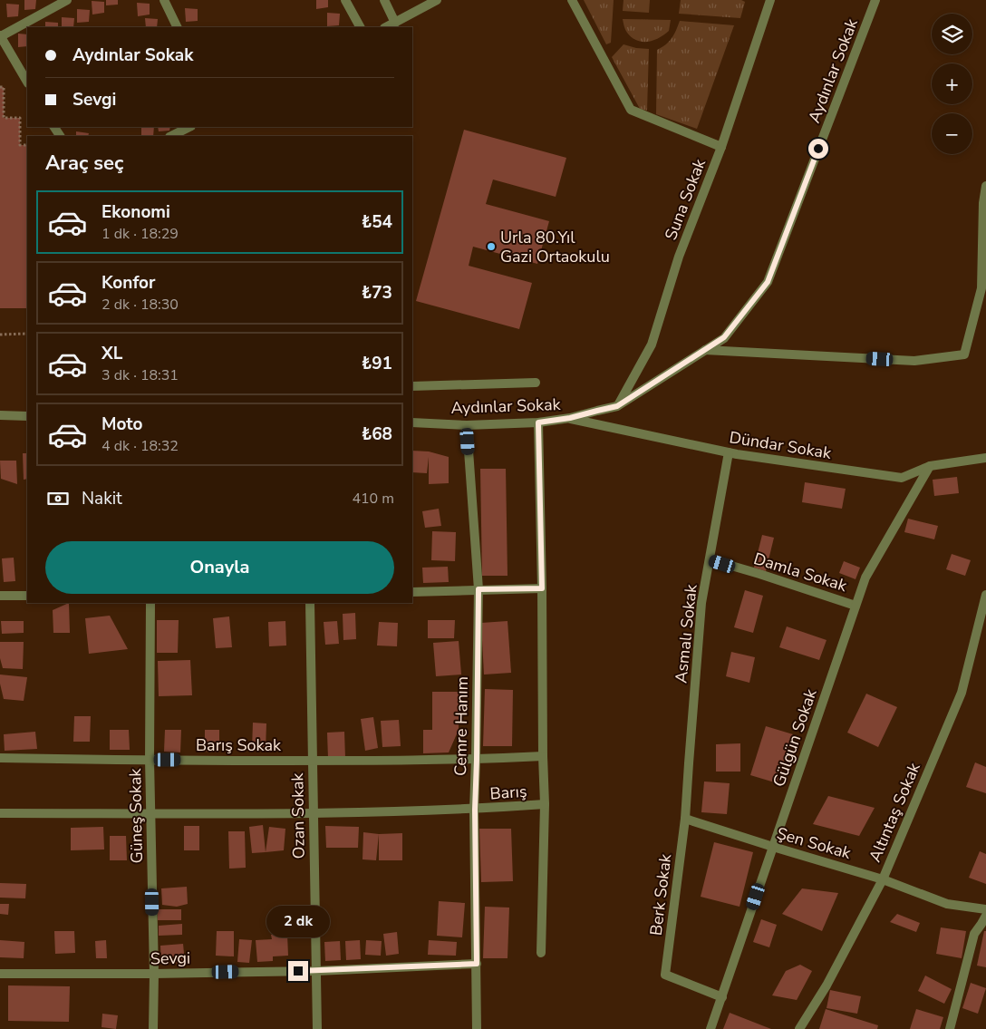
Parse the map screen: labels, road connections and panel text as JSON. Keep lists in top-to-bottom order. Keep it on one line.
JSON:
{"streets":{"street":["Aydınlar Sokak","Suna Sokak","Dündar Sokak","Damla Sokak","Asmalı Sokak","Cemre Hanım","Gülgün Sokak","Barış Sokak","Barış","Altıntaş Sokak","Güneş Sokak","Ozan Sokak","Şen Sokak","Berk Sokak","Sevgi"]},"crossings":[["Aydınlar Sokak","Suna Sokak"],["Aydınlar Sokak","Dündar Sokak"],["Aydınlar Sokak","Cemre Hanım"],["Dündar Sokak","Asmalı Sokak"],["Dündar Sokak","Gülgün Sokak"],["Damla Sokak","Asmalı Sokak"],["Damla Sokak","Gülgün Sokak"],["Asmalı Sokak","Şen Sokak"],["Asmalı Sokak","Berk Sokak"],["Cemre Hanım","Barış Sokak"],["Cemre Hanım","Barış"],["Cemre Hanım","Sevgi"],["Gülgün Sokak","Şen Sokak"],["Gülgün Sokak","Berk Sokak"],["Barış Sokak","Güneş Sokak"],["Barış Sokak","Ozan Sokak"],["Altıntaş Sokak","Şen Sokak"],["Güneş Sokak","Sevgi"],["Ozan Sokak","Sevgi"],["Şen Sokak","Berk Sokak"]],"places":["Urla 80.Yıl Gazi Ortaokulu"],"page":{"map_buttons":["+","−"],"banner":["Aydınlar Sokak","Sevgi"],"heading":"Araç seç","list":[{"name":"Ekonomi","note":"1 dk · 18:29","value":"₺54"},{"name":"Konfor","note":"2 dk · 18:30","value":"₺73"},{"name":"XL","note":"3 dk · 18:31","value":"₺91"},{"name":"Moto","note":"4 dk · 18:32","value":"₺68"}],"pay":["Nakit","410 m"],"buttons":"Onayla","bubble":"2 dk"}}
